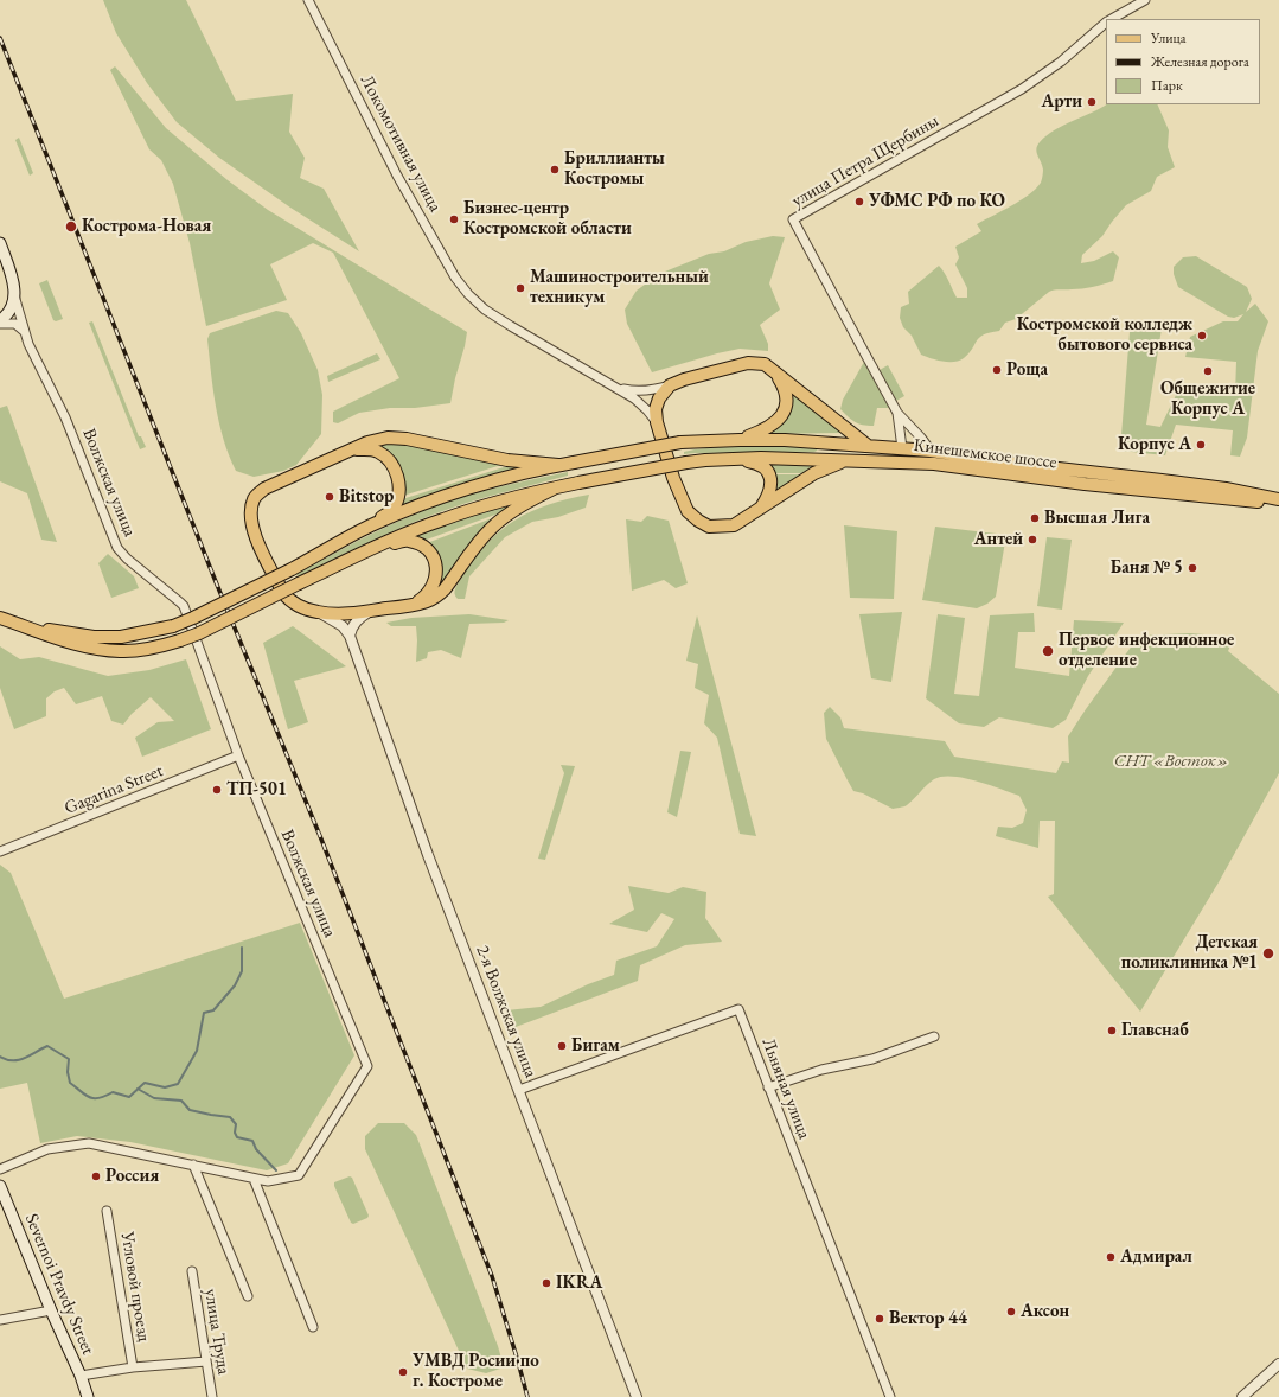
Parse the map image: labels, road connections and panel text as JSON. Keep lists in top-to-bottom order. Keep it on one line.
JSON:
{"streets":{"main road":["Кинешемское шоссе","Severnoi Pravdy Street"],"street":["Локомотивная улица","улица Петра Щербины","Волжская улица","Gagarina Street","2-я Волжская улица","Льняная улица","Угловой проезд","улица Труда"]},"crossings":[["улица Петра Щербины","Кинешемское шоссе"],["Волжская улица","Gagarina Street"],["2-я Волжская улица","Льняная улица"],["Severnoi Pravdy Street","Угловой проезд"],["Угловой проезд","улица Труда"]],"parks":["СНТ «Восток»"],"places":["Арти","Бриллианты Костромы","УФМС РФ по КО","Бизнес-центр Костромской области","Кострома-Новая","Машиностроительный техникум","Костромской колледж бытового сервиса","Роща","Общежитие Корпус А","Корпус А","Bitstop","Высшая Лига","Антей","Баня № 5","Первое инфекционное отделение","ТП-501","Детская поликлиника №1","Главснаб","Бигам","Россия","Адмирал","IKRA","Аксон","Вектор 44","УМВД Росии по г. Костроме"],"legend":["Улица","Железная дорога","Парк"]}
